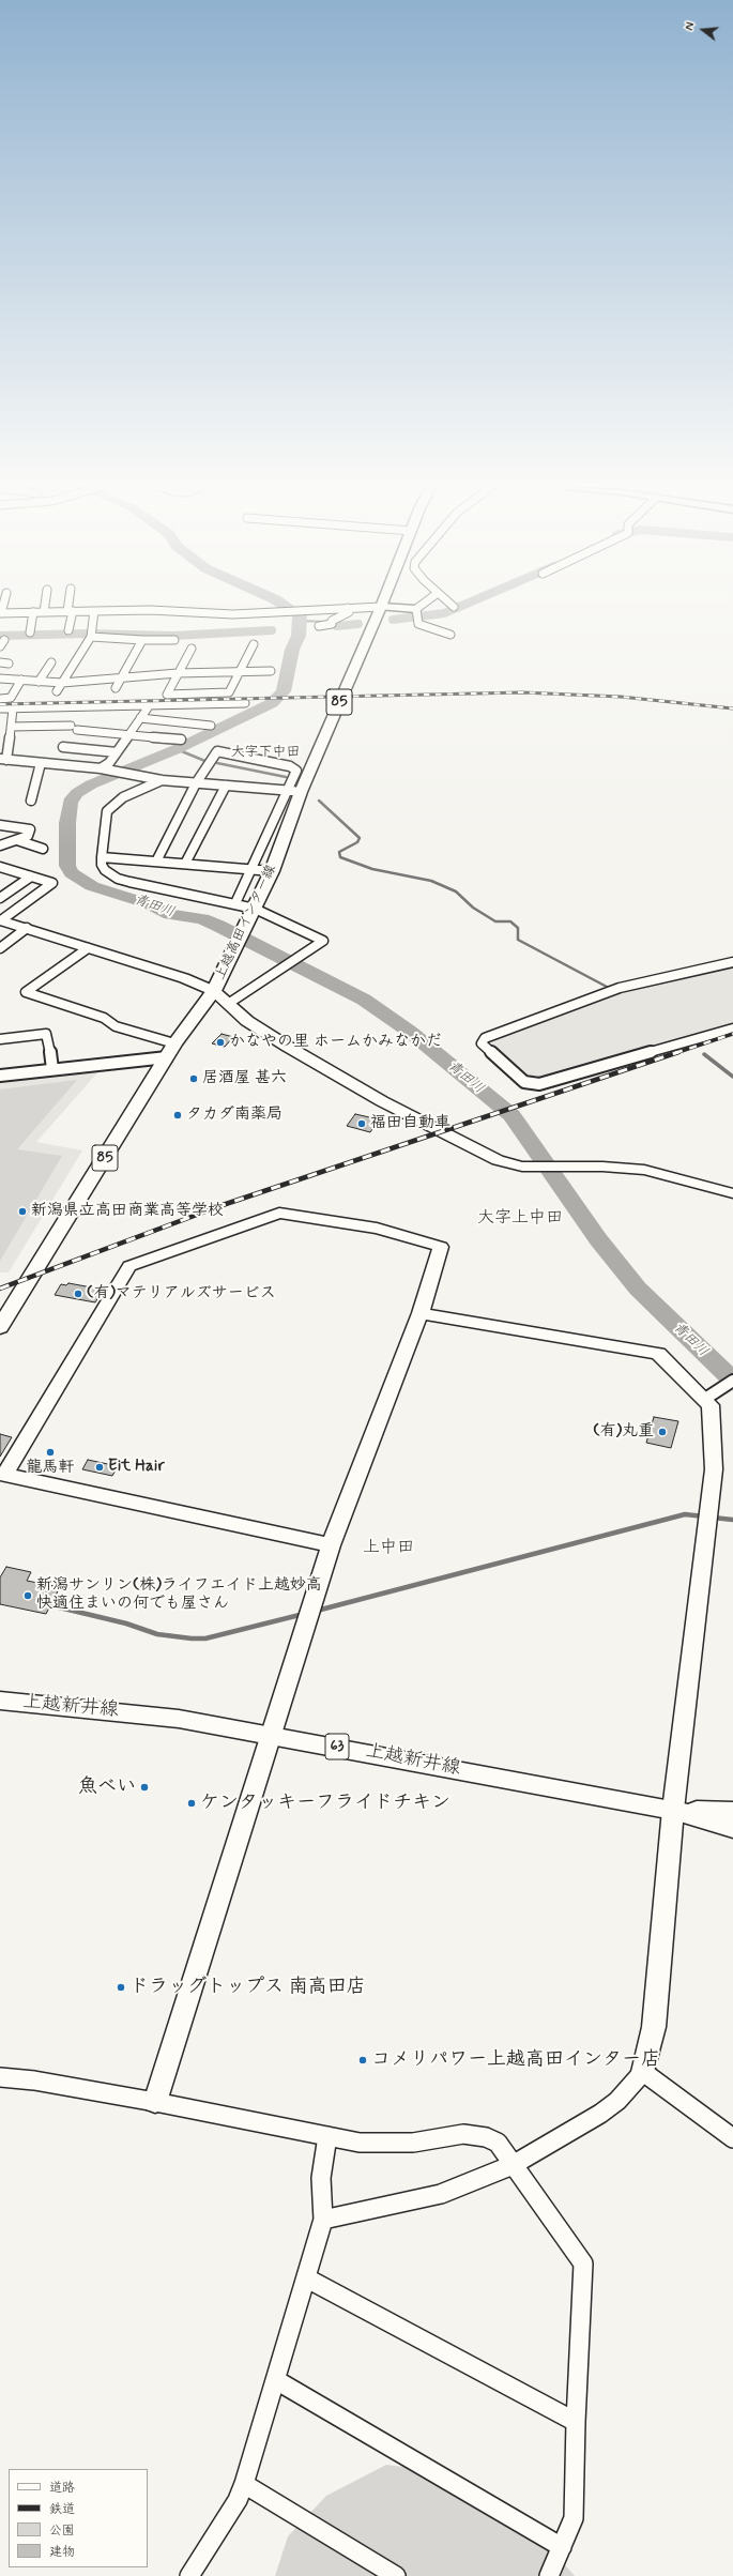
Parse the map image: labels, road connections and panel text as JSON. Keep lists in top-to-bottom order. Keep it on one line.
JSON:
{"streets":{"main road":["85","上越高田インター線","上越新井線","63"]},"districts":["大字下中田","大字上中田","上中田"],"water":["青田川"],"places":["かなやの里 ホームかみなかだ","居酒屋 甚六","タカダ南薬局","福田自動車","新潟県立高田商業高等学校","(有)マテリアルズサービス","(有)丸重","龍馬軒","Eit Hair","新潟サンリン(株)ライフエイド上越妙高 快適住まいの何でも屋さん","魚べい","ケンタッキーフライドチキン","ドラッグトップス 南高田店","コメリパワー上越高田インター店"],"legend":["道路","鉄道","公園","建物"],"north":"left"}
